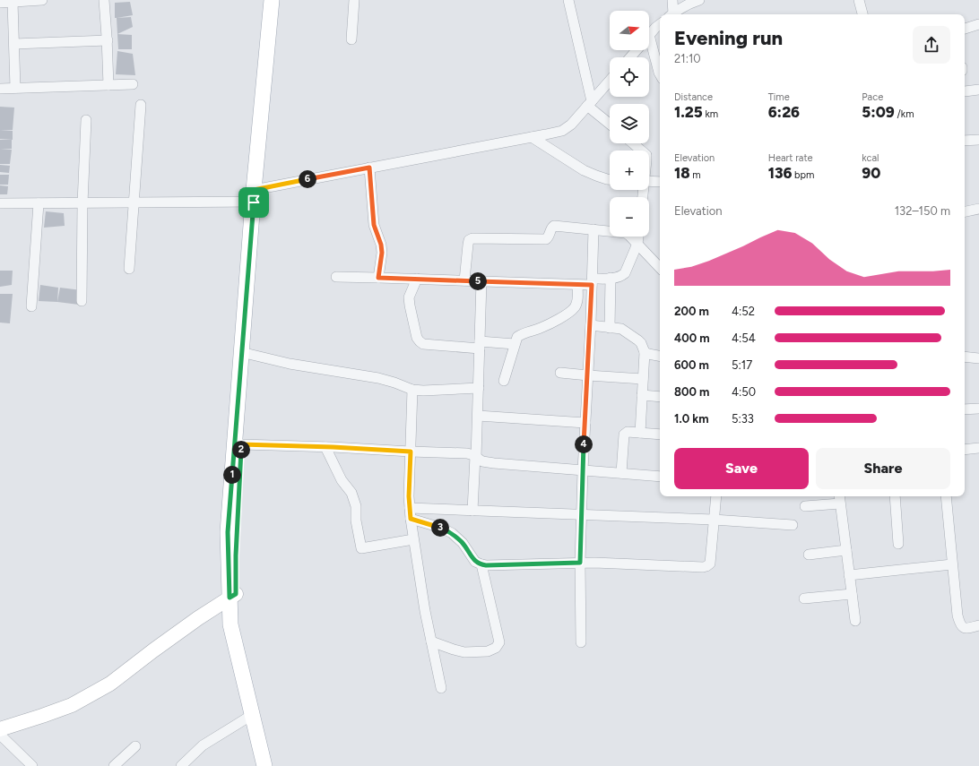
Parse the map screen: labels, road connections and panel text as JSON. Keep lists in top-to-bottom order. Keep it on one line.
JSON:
{"north":"right","page":{"map_buttons":["+","−"],"heading":["Evening run","21:10"],"stats":[["Distance","1.25 km"],["Time","6:26"],["Pace","5:09 /km"],["Elevation","18 m"],["Heart rate","136 bpm"],["kcal","90"]],"pins":["6","5","4","2","1","3"],"chart":["Elevation","132–150 m"],"list":[{"name":"200 m","note":"4:52"},{"name":"400 m","note":"4:54"},{"name":"600 m","note":"5:17"},{"name":"800 m","note":"4:50"},{"name":"1.0 km","note":"5:33"}],"buttons":["Save","Share"]}}
